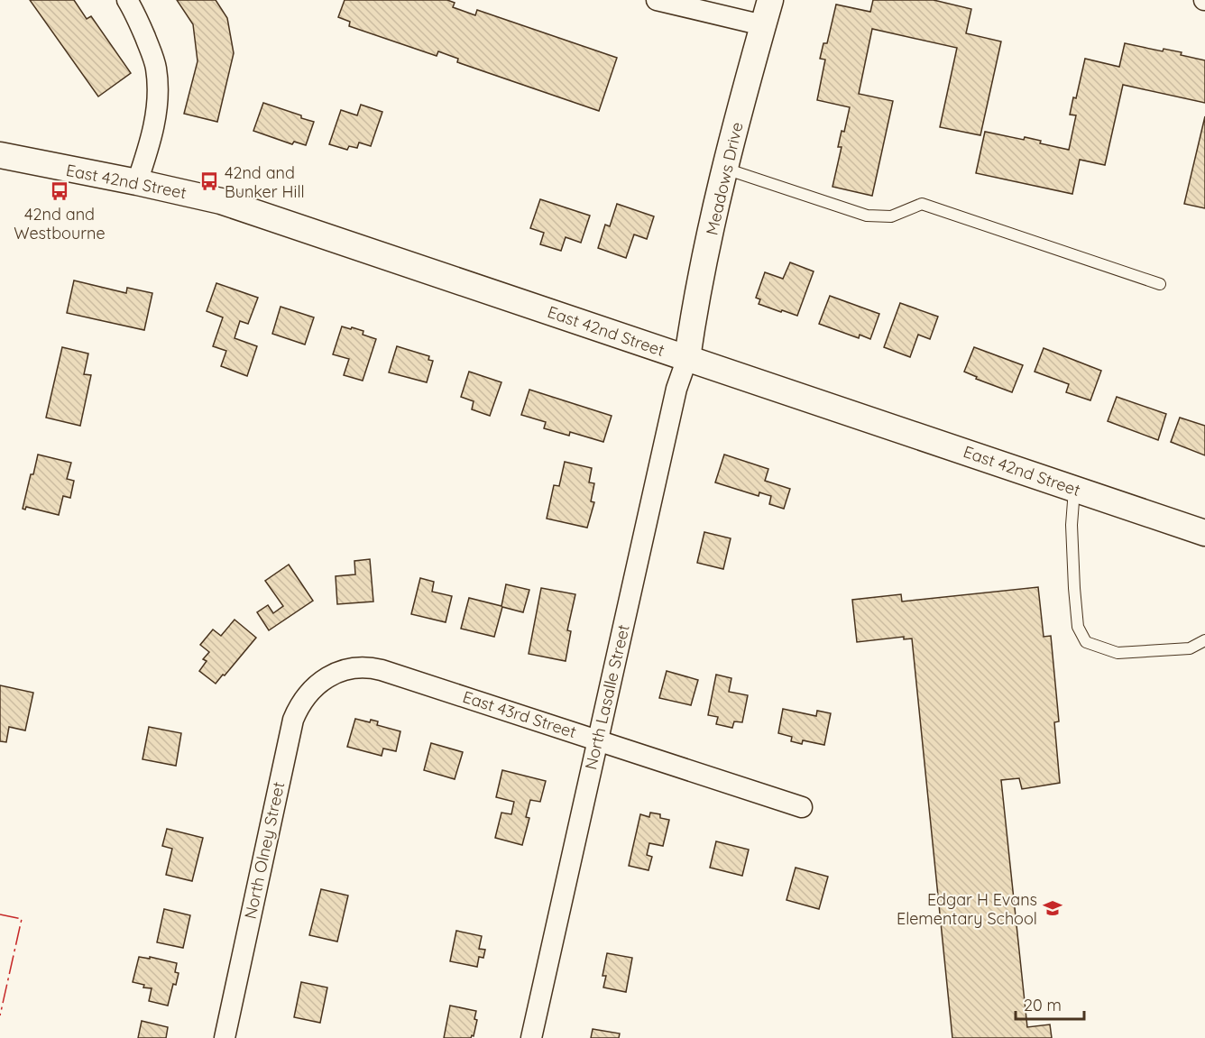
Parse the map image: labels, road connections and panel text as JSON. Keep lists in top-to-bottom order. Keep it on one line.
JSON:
{"streets":{"street":["Meadows Drive","East 42nd Street","North Lasalle Street","East 43rd Street","North Olney Street"]},"crossings":[["Meadows Drive","East 42nd Street"],["Meadows Drive","North Lasalle Street"],["East 42nd Street","North Lasalle Street"],["North Lasalle Street","East 43rd Street"],["East 43rd Street","North Olney Street"]],"places":{"bus stop":["42nd and Bunker Hill","42nd and Westbourne"],"school or university":["Edgar H Evans Elementary School"]},"scale_bar":"20 m"}
